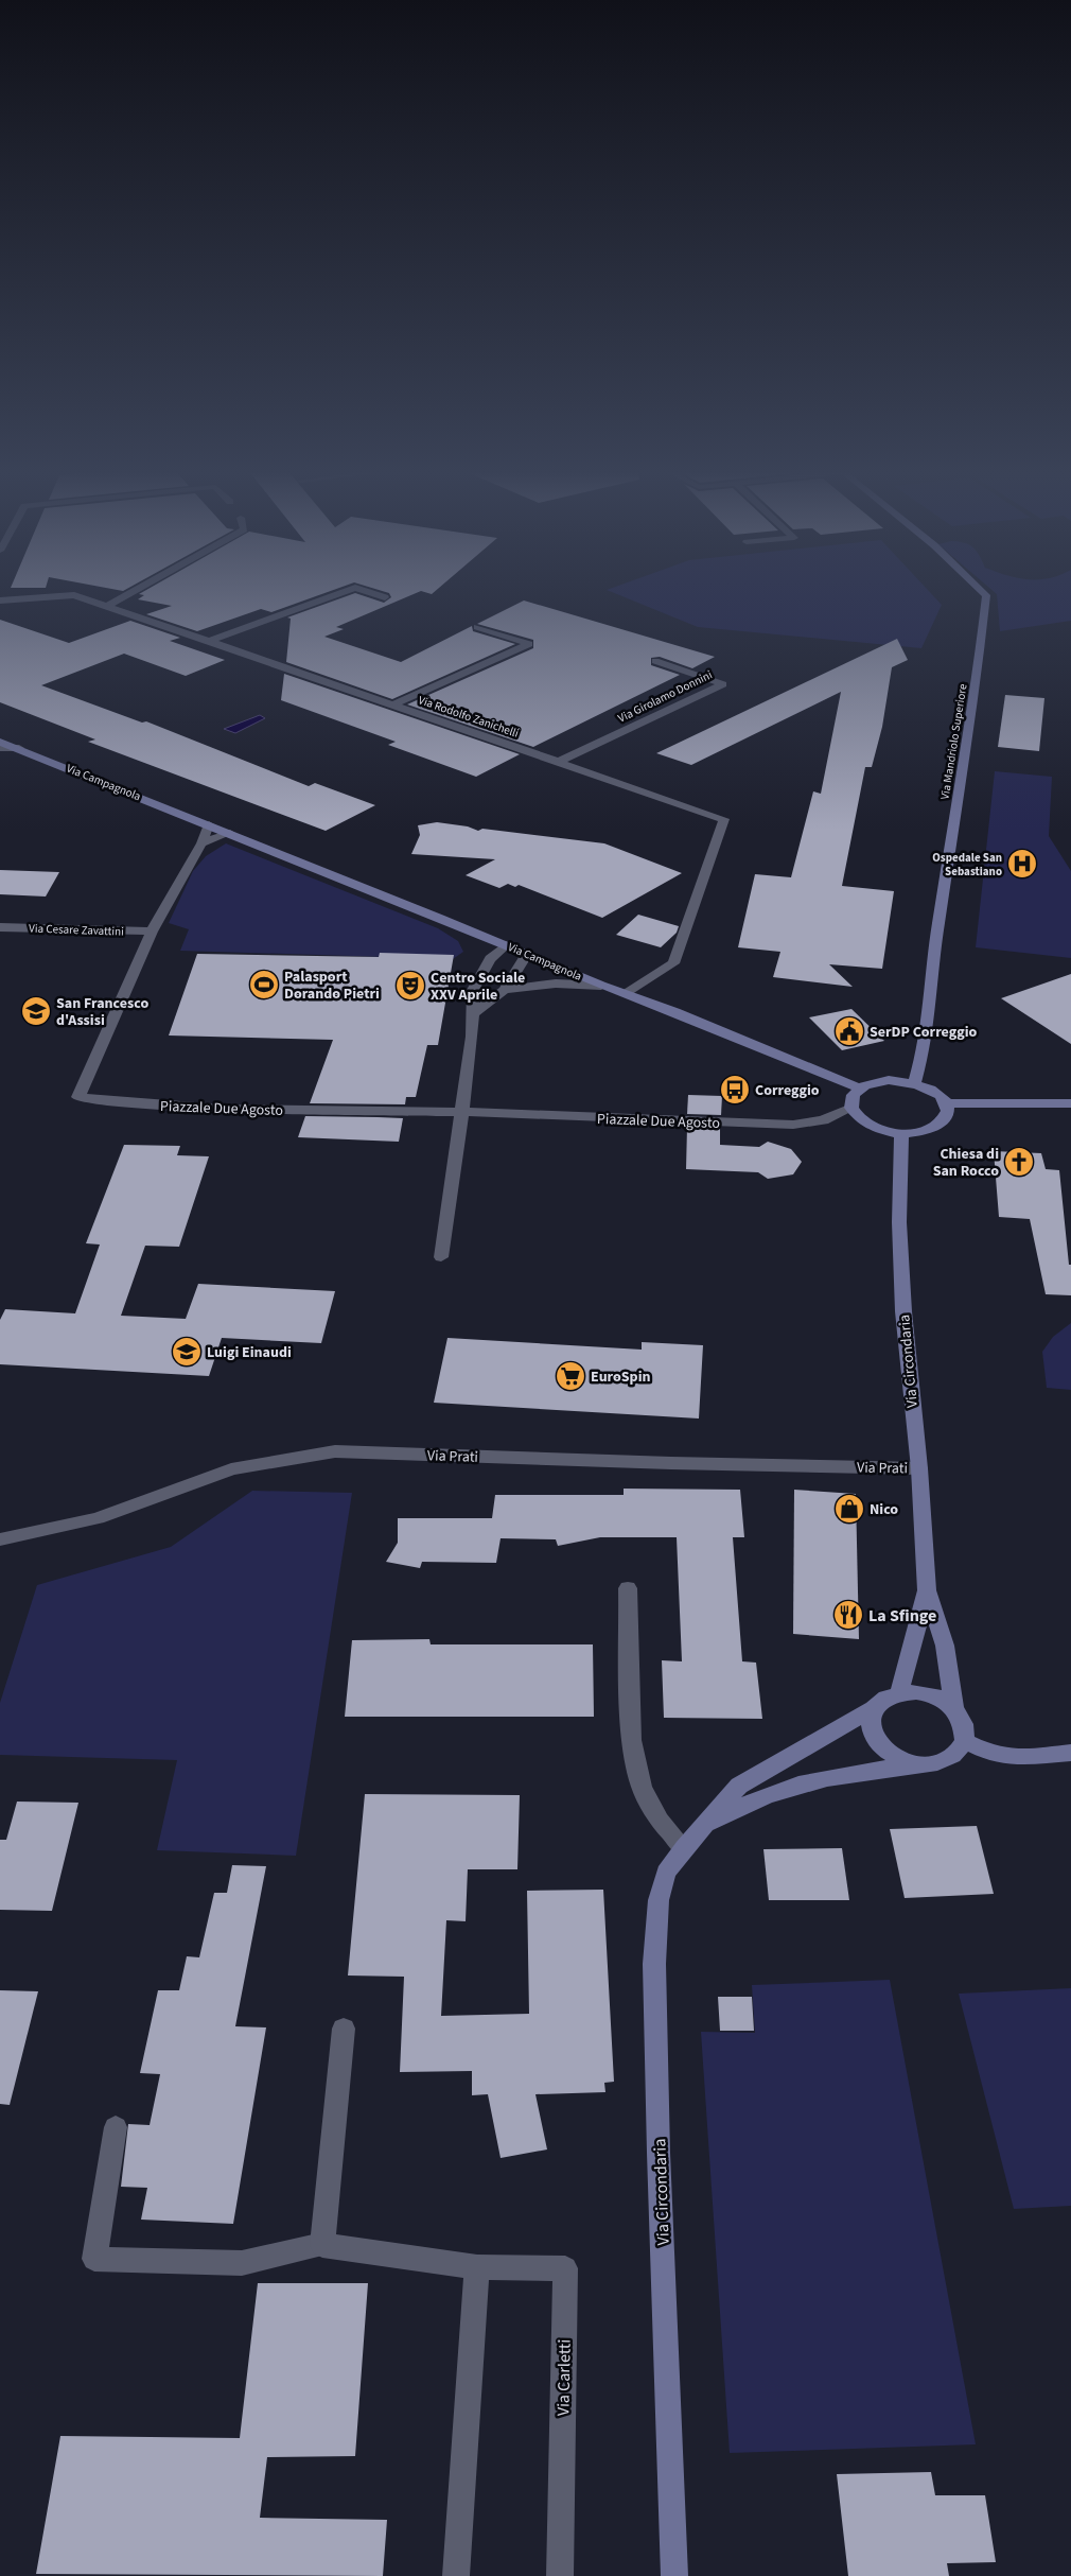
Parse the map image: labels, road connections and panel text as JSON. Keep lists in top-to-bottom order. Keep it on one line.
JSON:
{"streets":{"main road":["Via Mandriolo Superiore","Via Campagnola","Via Circondaria"],"street":["Via Girolamo Donnini","Via Rodolfo Zanichelli","Via Cesare Zavattini","Piazzale Due Agosto","Via Prati","Via Carletti"]},"crossings":[["Via Girolamo Donnini","Via Rodolfo Zanichelli"],["Via Rodolfo Zanichelli","Via Campagnola"],["Via Cesare Zavattini","Piazzale Due Agosto"],["Via Circondaria","Via Prati"]],"places":{"hospital":["Ospedale San Sebastiano"],"sports":["Palasport Dorando Pietri"],"theatre":["Centro Sociale XXV Aprile"],"school or university":["San Francesco d'Assisi","Luigi Einaudi"],"public building":["SerDP Correggio"],"bus stop":["Correggio"],"church":["Chiesa di San Rocco"],"supermarket":["EuroSpin"],"shop":["Nico"],"restaurant":["La Sfinge"]}}
